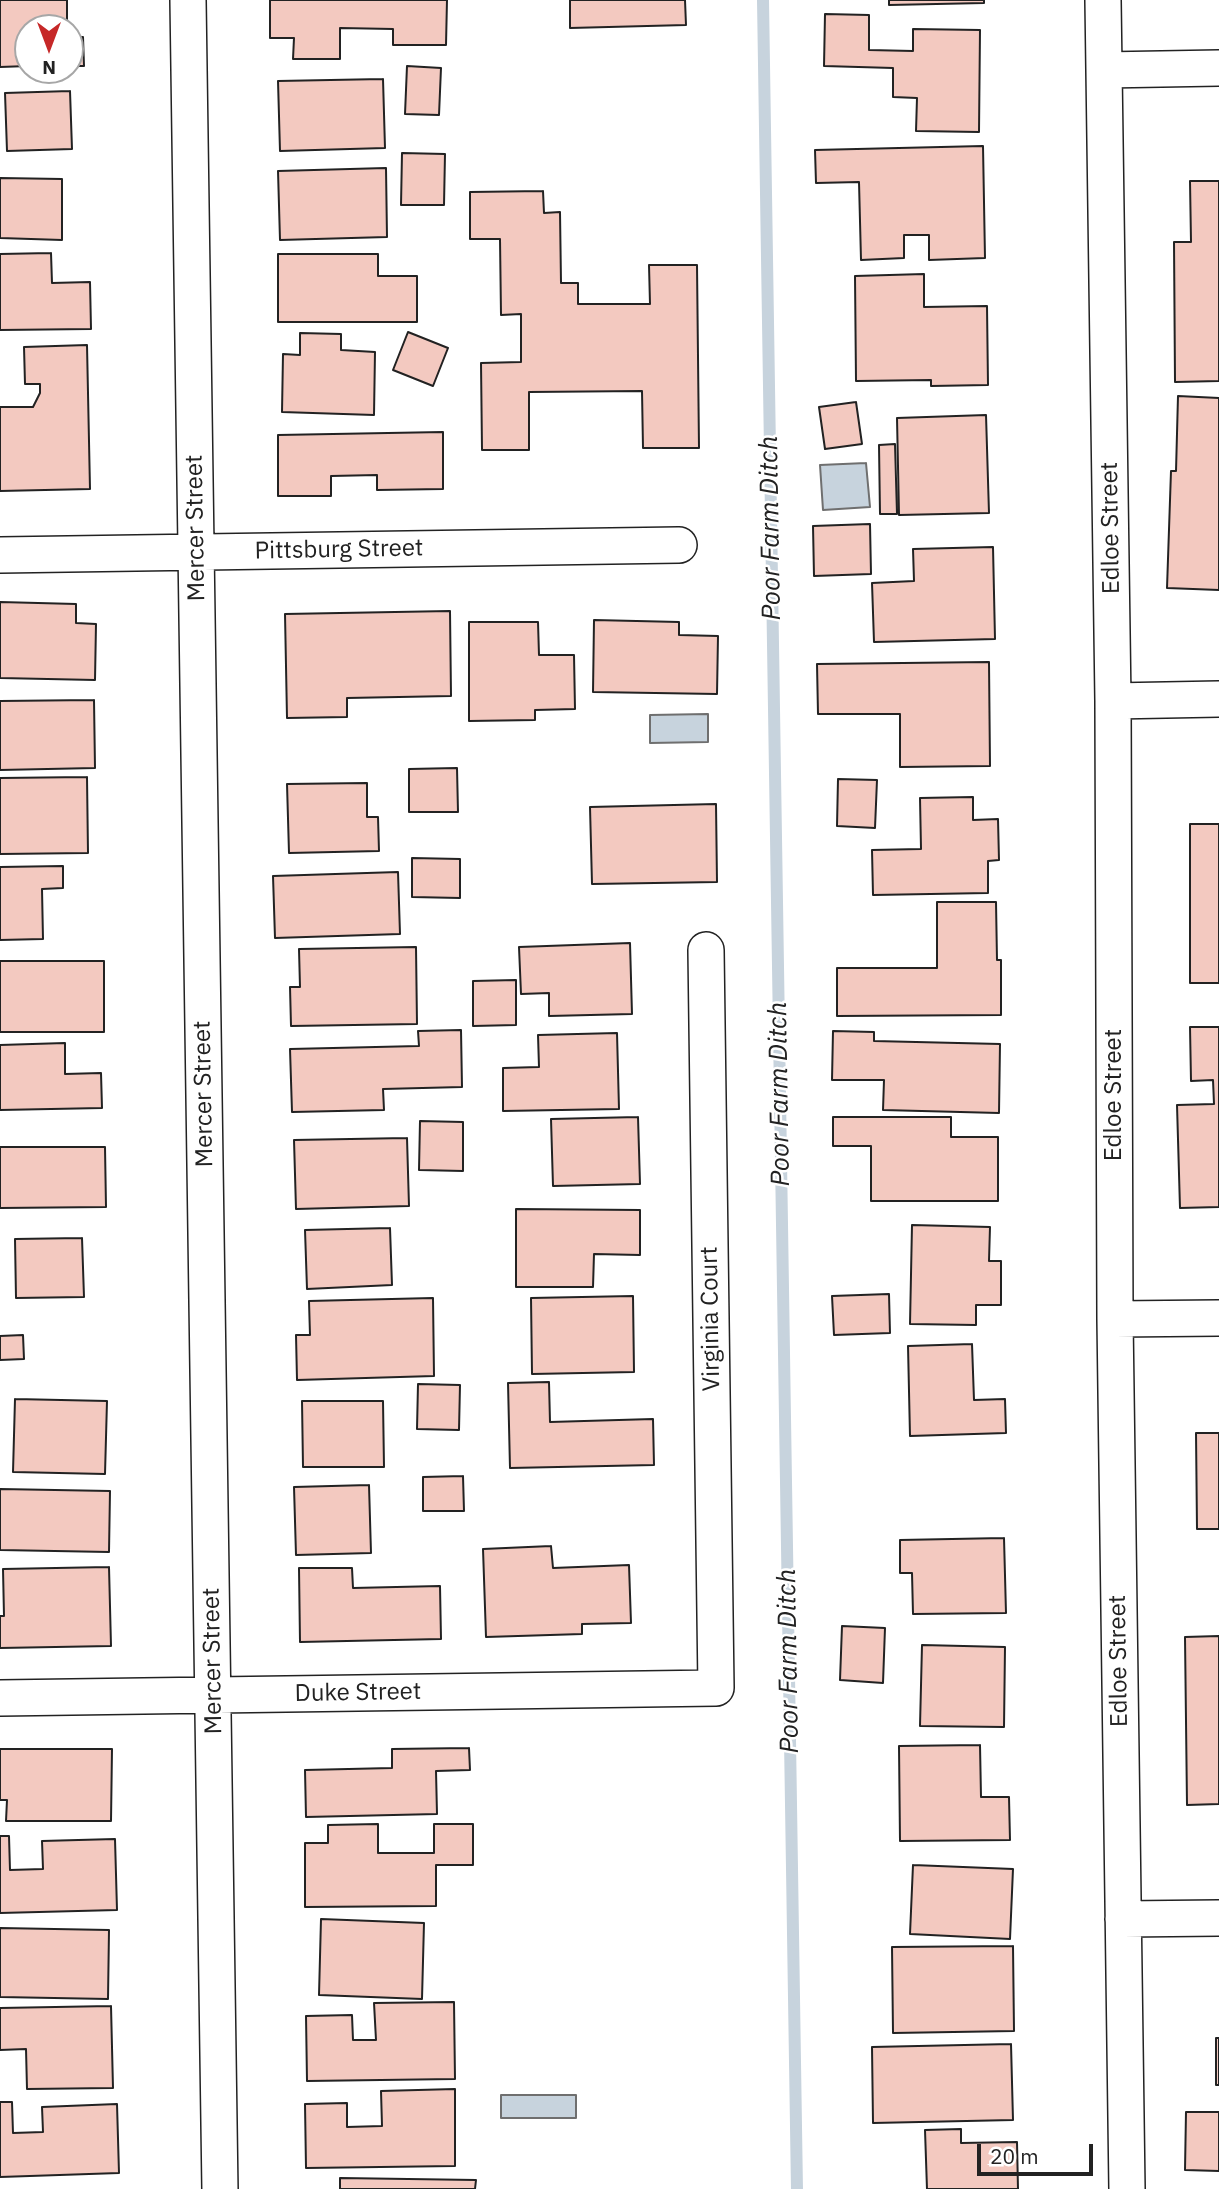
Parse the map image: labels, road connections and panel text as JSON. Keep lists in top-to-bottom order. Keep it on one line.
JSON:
{"streets":{"street":["Mercer Street","Edloe Street","Pittsburg Street","Virginia Court","Duke Street"]},"crossings":[["Mercer Street","Pittsburg Street"],["Mercer Street","Duke Street"],["Virginia Court","Duke Street"]],"water":["Poor Farm Ditch"],"scale_bar":"20 m","north":"bottom"}
